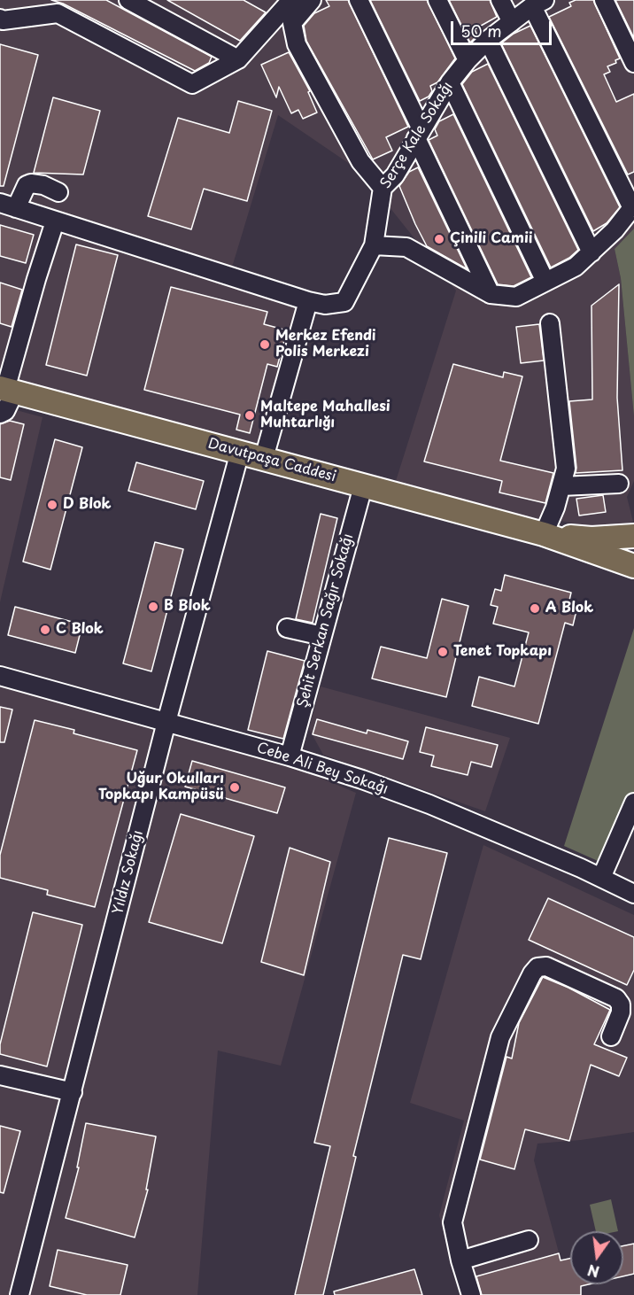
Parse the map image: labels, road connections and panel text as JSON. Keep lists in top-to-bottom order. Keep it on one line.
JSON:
{"streets":{"main road":["Davutpaşa Caddesi"],"street":["Serçe Kale Sokağı","Şehit Serkan Sağır Sokağı","Cebe Ali Bey Sokağı","Yıldız Sokağı"]},"crossings":[["Davutpaşa Caddesi","Şehit Serkan Sağır Sokağı"],["Davutpaşa Caddesi","Yıldız Sokağı"],["Şehit Serkan Sağır Sokağı","Cebe Ali Bey Sokağı"],["Cebe Ali Bey Sokağı","Yıldız Sokağı"]],"places":["Çinili Camii","Merkez Efendi Polis Merkezi","Maltepe Mahallesi Muhtarlığı","D Blok","B Blok","A Blok","C Blok","Tenet Topkapı","Uğur Okulları Topkapı Kampüsü"],"scale_bar":"50 m","north":"bottom"}
